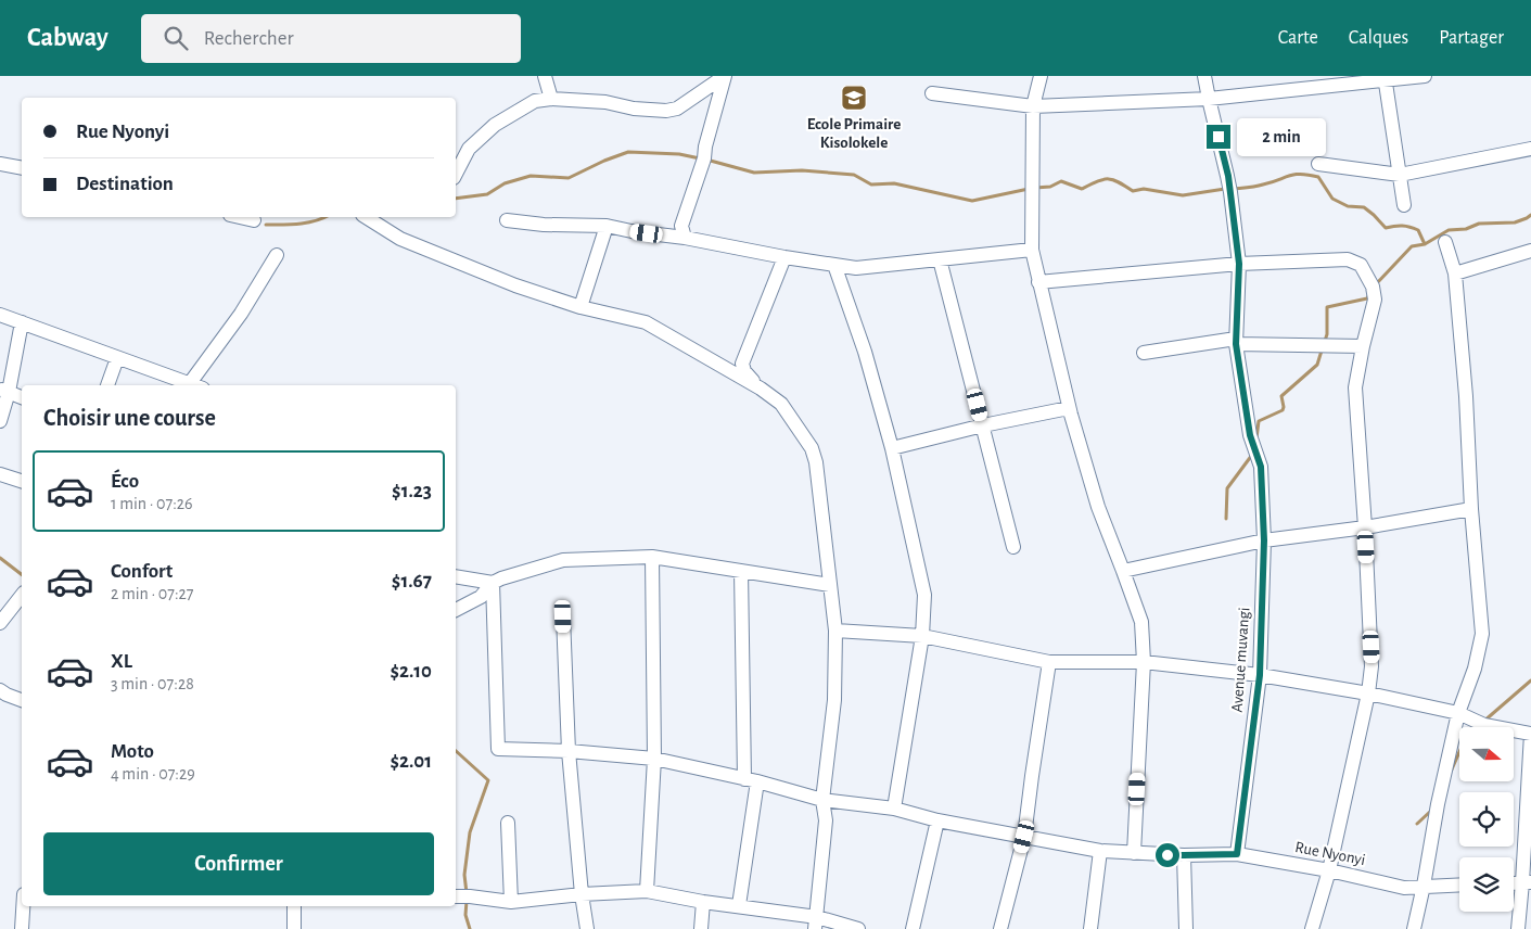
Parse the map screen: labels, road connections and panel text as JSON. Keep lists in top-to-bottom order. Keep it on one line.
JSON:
{"streets":{"street":["Avenue muvangi","Rue Nyonyi"]},"crossings":[["Avenue muvangi","Rue Nyonyi"]],"places":{"school or university":["Ecole Primaire Kisolokele"]},"north":"right","page":{"header":"Cabway","search":"Rechercher","nav":["Carte","Calques","Partager"],"banner":["Rue Nyonyi","Destination"],"bubble":"2 min","heading":"Choisir une course","list":[{"name":"Éco","note":"1 min · 07:26","value":"$1.23"},{"name":"Confort","note":"2 min · 07:27","value":"$1.67"},{"name":"XL","note":"3 min · 07:28","value":"$2.10"},{"name":"Moto","note":"4 min · 07:29","value":"$2.01"}],"buttons":"Confirmer"}}
